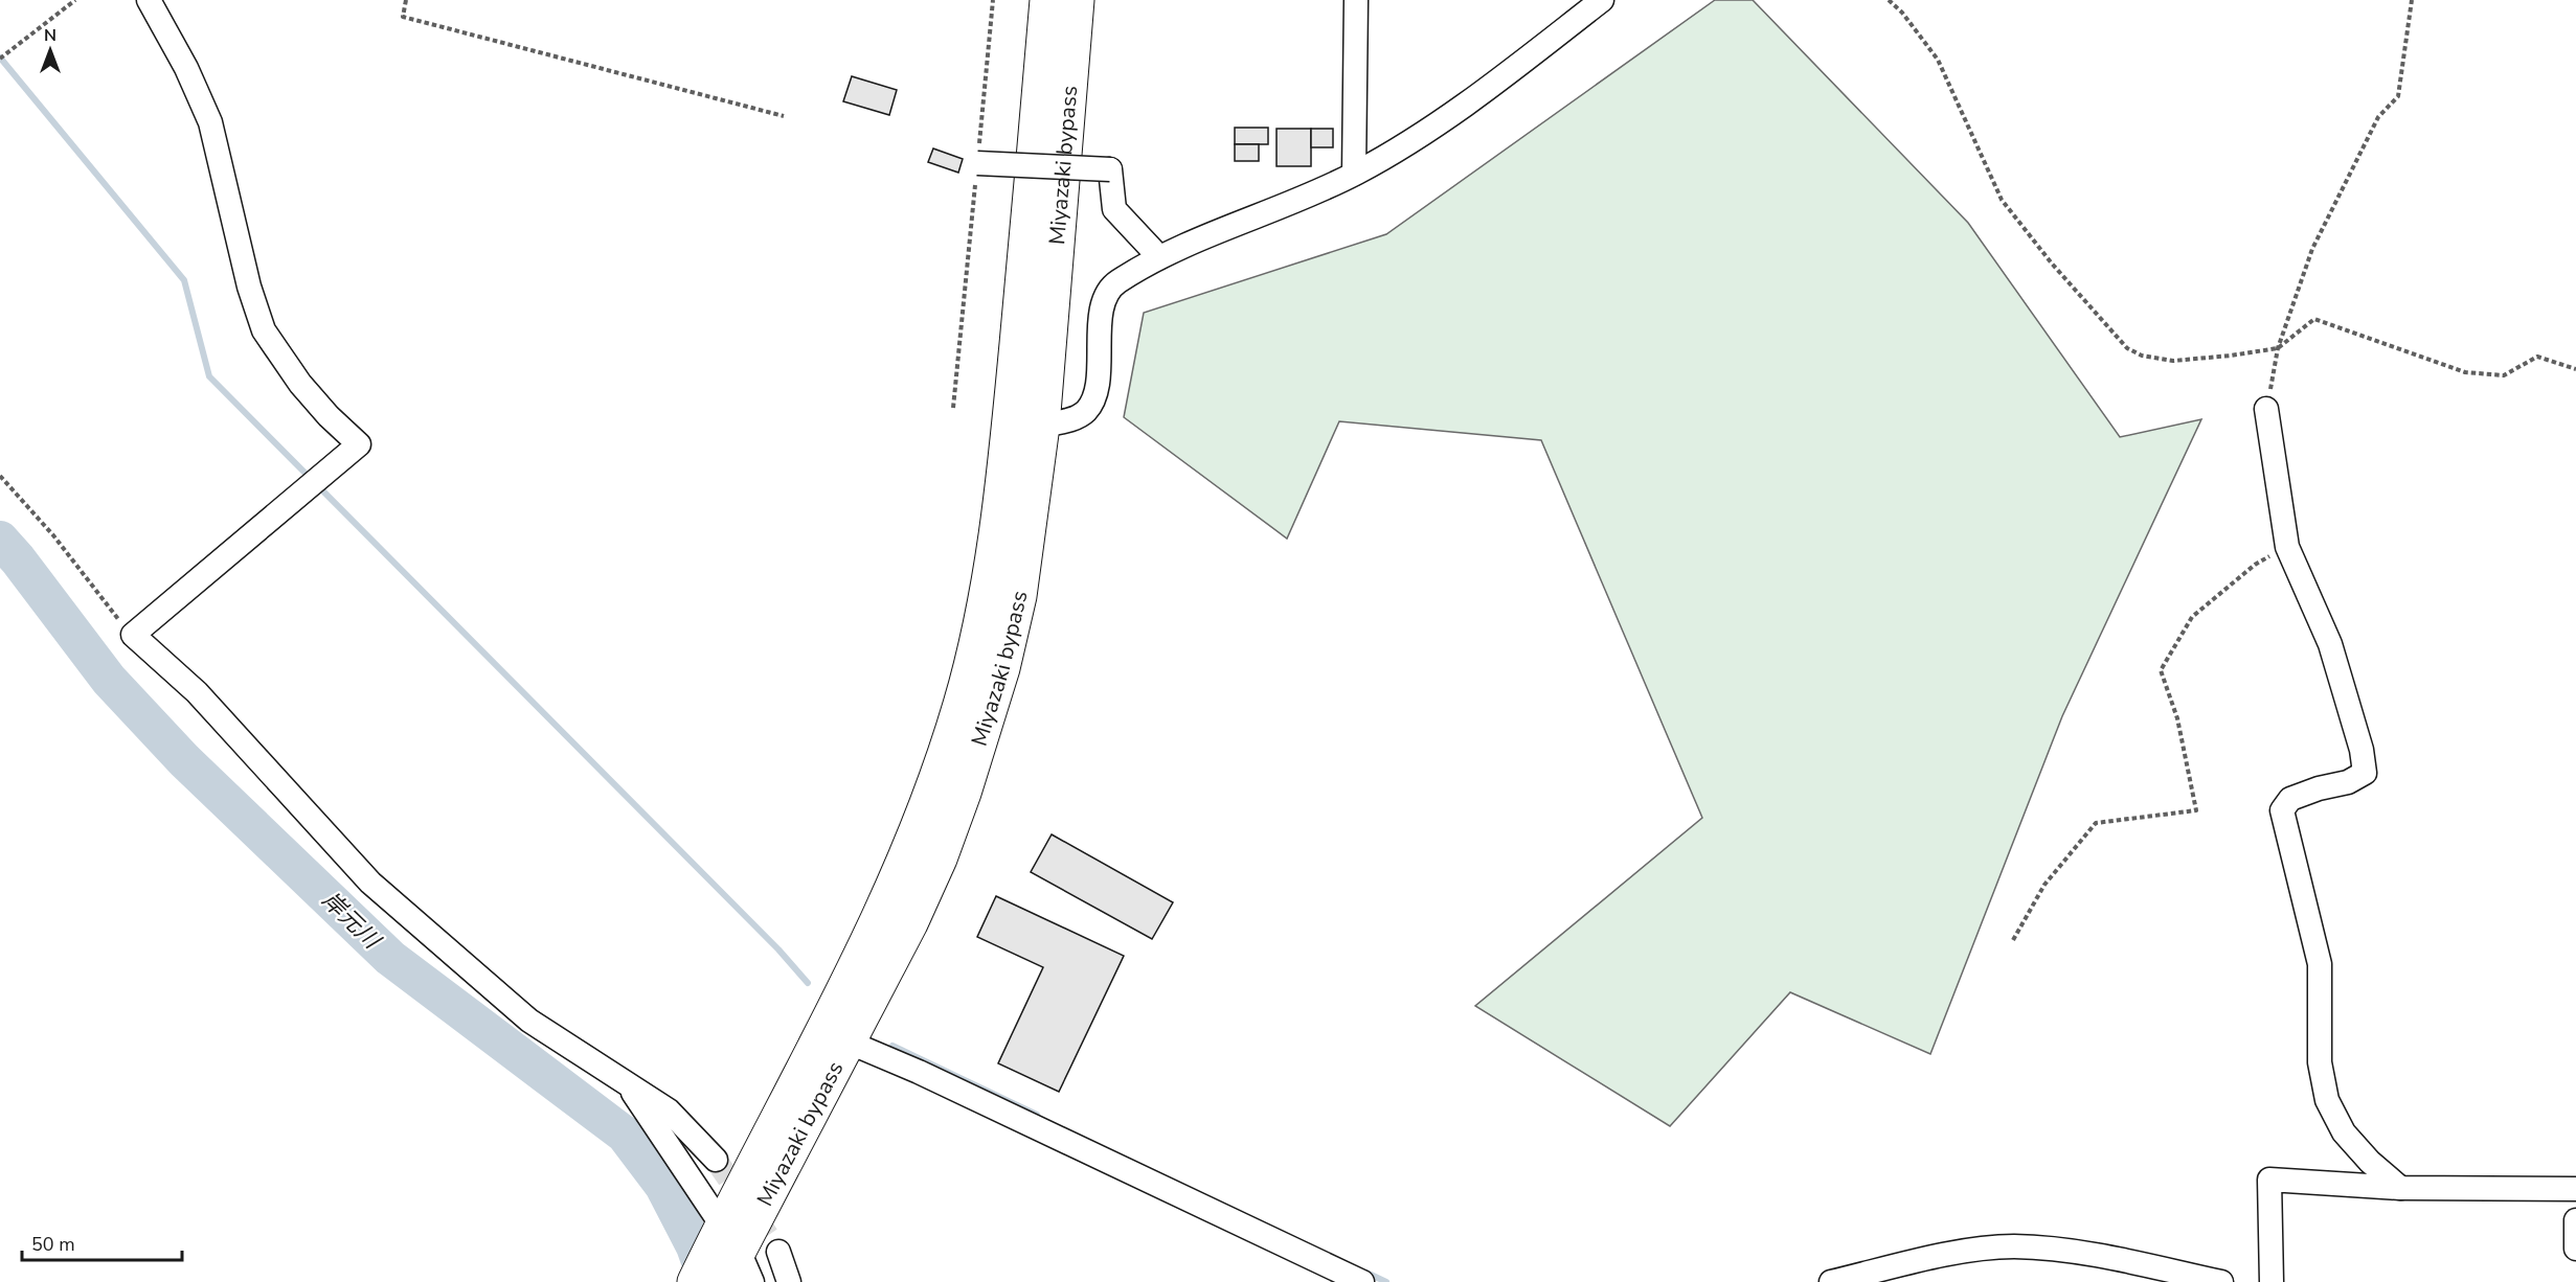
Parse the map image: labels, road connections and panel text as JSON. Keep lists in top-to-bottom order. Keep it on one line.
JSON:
{"streets":{"highway":["Miyazaki bypass"]},"water":["岸元川"],"scale_bar":"50 m","north":"top"}
